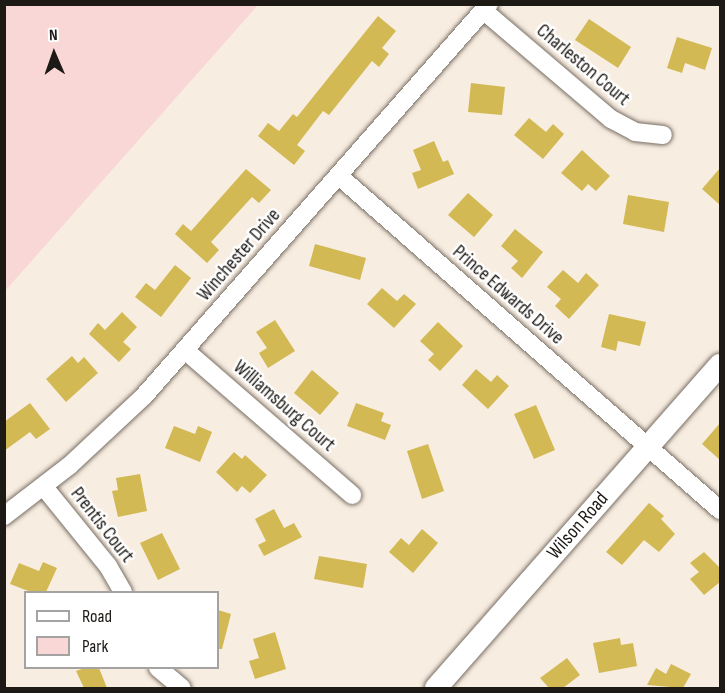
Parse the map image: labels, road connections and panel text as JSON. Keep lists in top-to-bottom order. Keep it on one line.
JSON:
{"streets":{"street":["Charleston Court","Winchester Drive","Prince Edwards Drive","Williamsburg Court","Prentis Court","Wilson Road"]},"crossings":[["Charleston Court","Winchester Drive"],["Winchester Drive","Prince Edwards Drive"],["Winchester Drive","Williamsburg Court"],["Winchester Drive","Prentis Court"],["Prince Edwards Drive","Wilson Road"]],"legend":["Road","Park"],"north":"top"}
